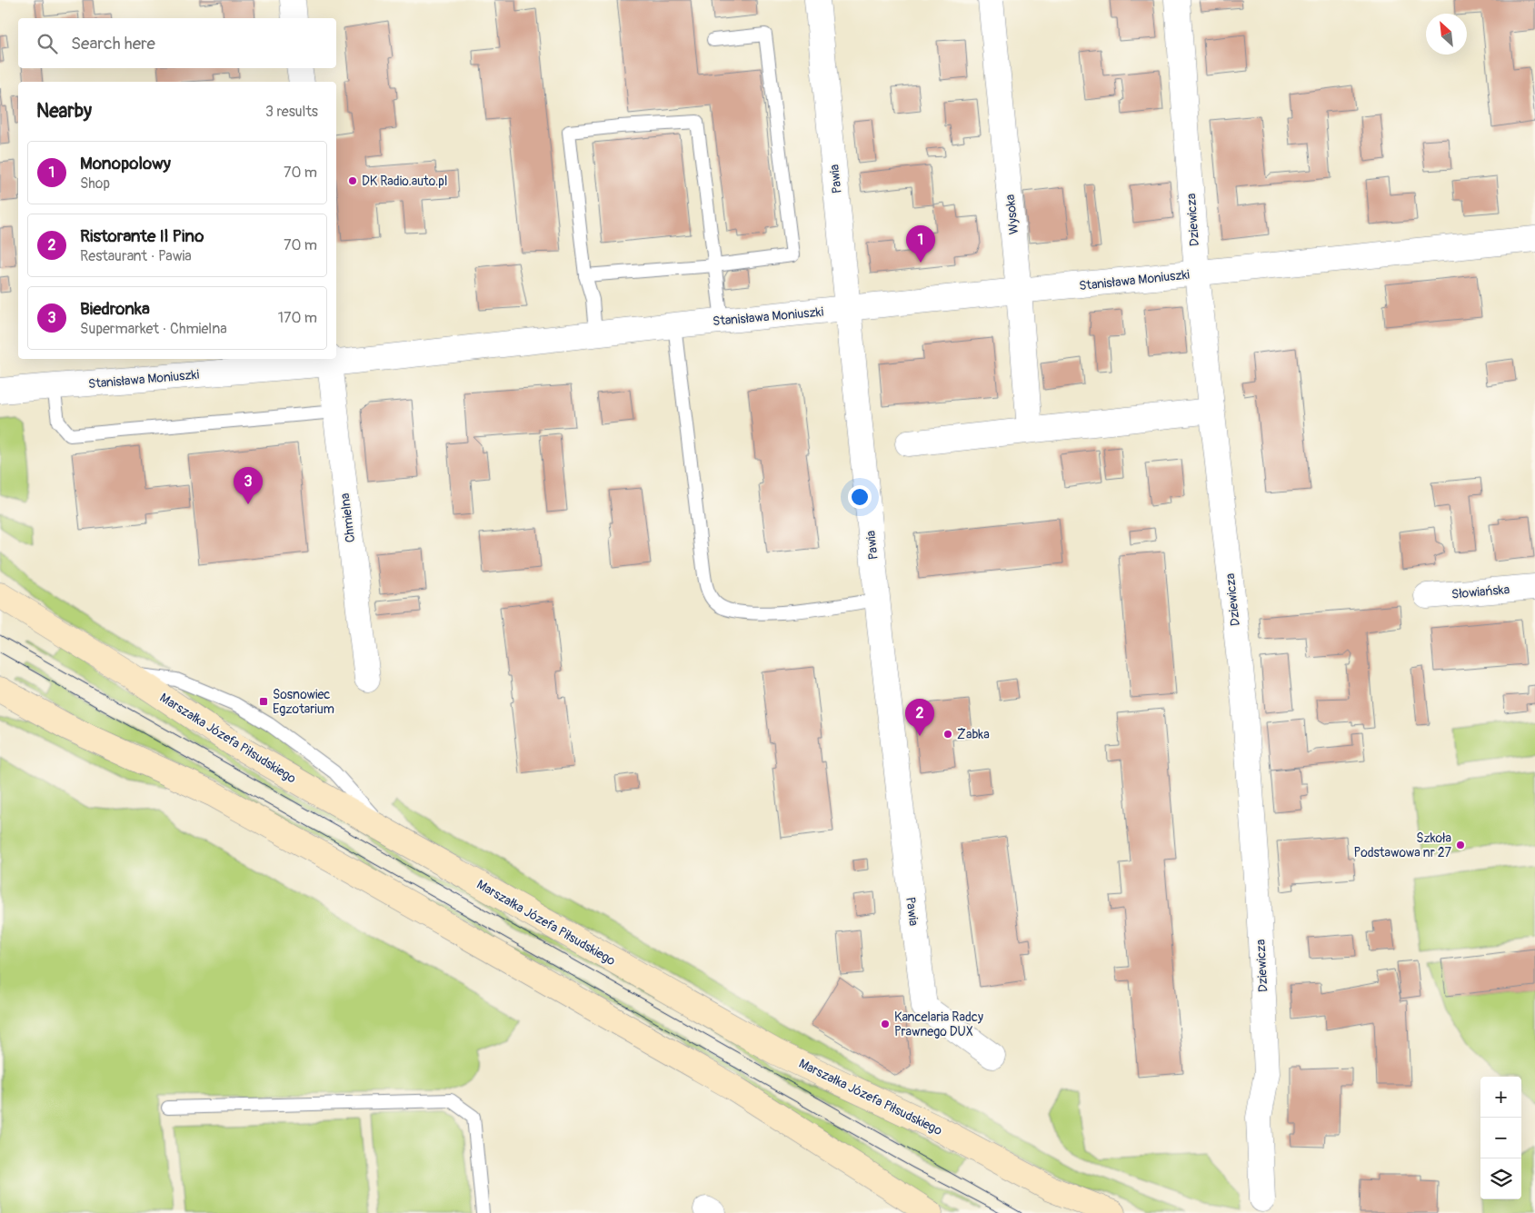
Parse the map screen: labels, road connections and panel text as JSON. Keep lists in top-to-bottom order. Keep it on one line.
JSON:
{"streets":{"main road":["Marszałka Józefa Piłsudskiego"],"street":["Pawia","Wysoka","Dziewicza","Stanisława Moniuszki","Chmielna","Słowiańska"]},"crossings":[["Pawia","Stanisława Moniuszki"],["Wysoka","Stanisława Moniuszki"],["Dziewicza","Stanisława Moniuszki"],["Stanisława Moniuszki","Chmielna"]],"places":{"other":["DK Radio.auto.pl","Żabka","Szkoła Podstawowa nr 27","Kancelaria Radcy Prawnego DUX"],"transit":["Sosnowiec Egzotarium"]},"north":"top left","page":{"search":"Search here","heading":["Nearby","3 results"],"list":[{"mark":"1","name":"Monopolowy","note":"Shop","value":"70 m"},{"mark":"2","name":"Ristorante Il Pino","note":"Restaurant · Pawia","value":"70 m"},{"mark":"3","name":"Biedronka","note":"Supermarket · Chmielna","value":"170 m"}],"pins":["1","3","2"],"map_buttons":["+","−"]}}
